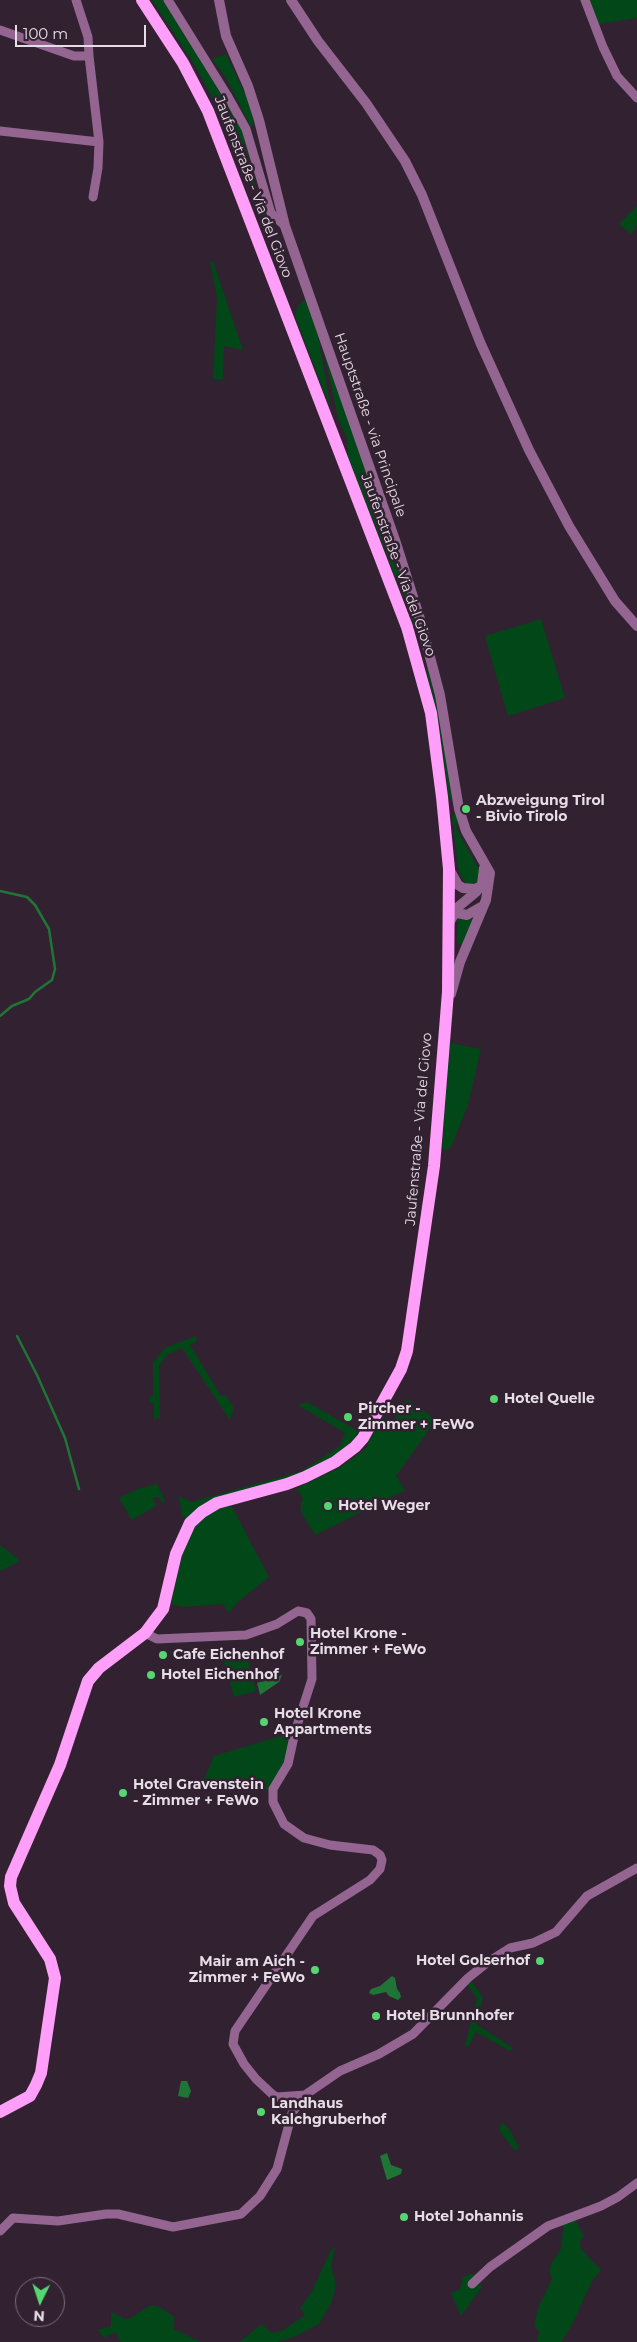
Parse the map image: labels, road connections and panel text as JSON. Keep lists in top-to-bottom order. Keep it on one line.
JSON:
{"streets":{"main road":["Jaufenstraße - Via del Giovo"],"street":["Hauptstraße - via Principale"]},"crossings":[["Jaufenstraße - Via del Giovo","Hauptstraße - via Principale"]],"places":["Abzweigung Tirol - Bivio Tirolo","Hotel Quelle","Pircher - Zimmer + FeWo","Hotel Weger","Hotel Krone - Zimmer + FeWo","Cafe Eichenhof","Hotel Eichenhof","Hotel Krone Appartments","Hotel Gravenstein - Zimmer + FeWo","Hotel Golserhof","Mair am Aich - Zimmer + FeWo","Hotel Brunnhofer","Landhaus Kalchgruberhof","Hotel Johannis"],"scale_bar":"100 m","north":"bottom"}
